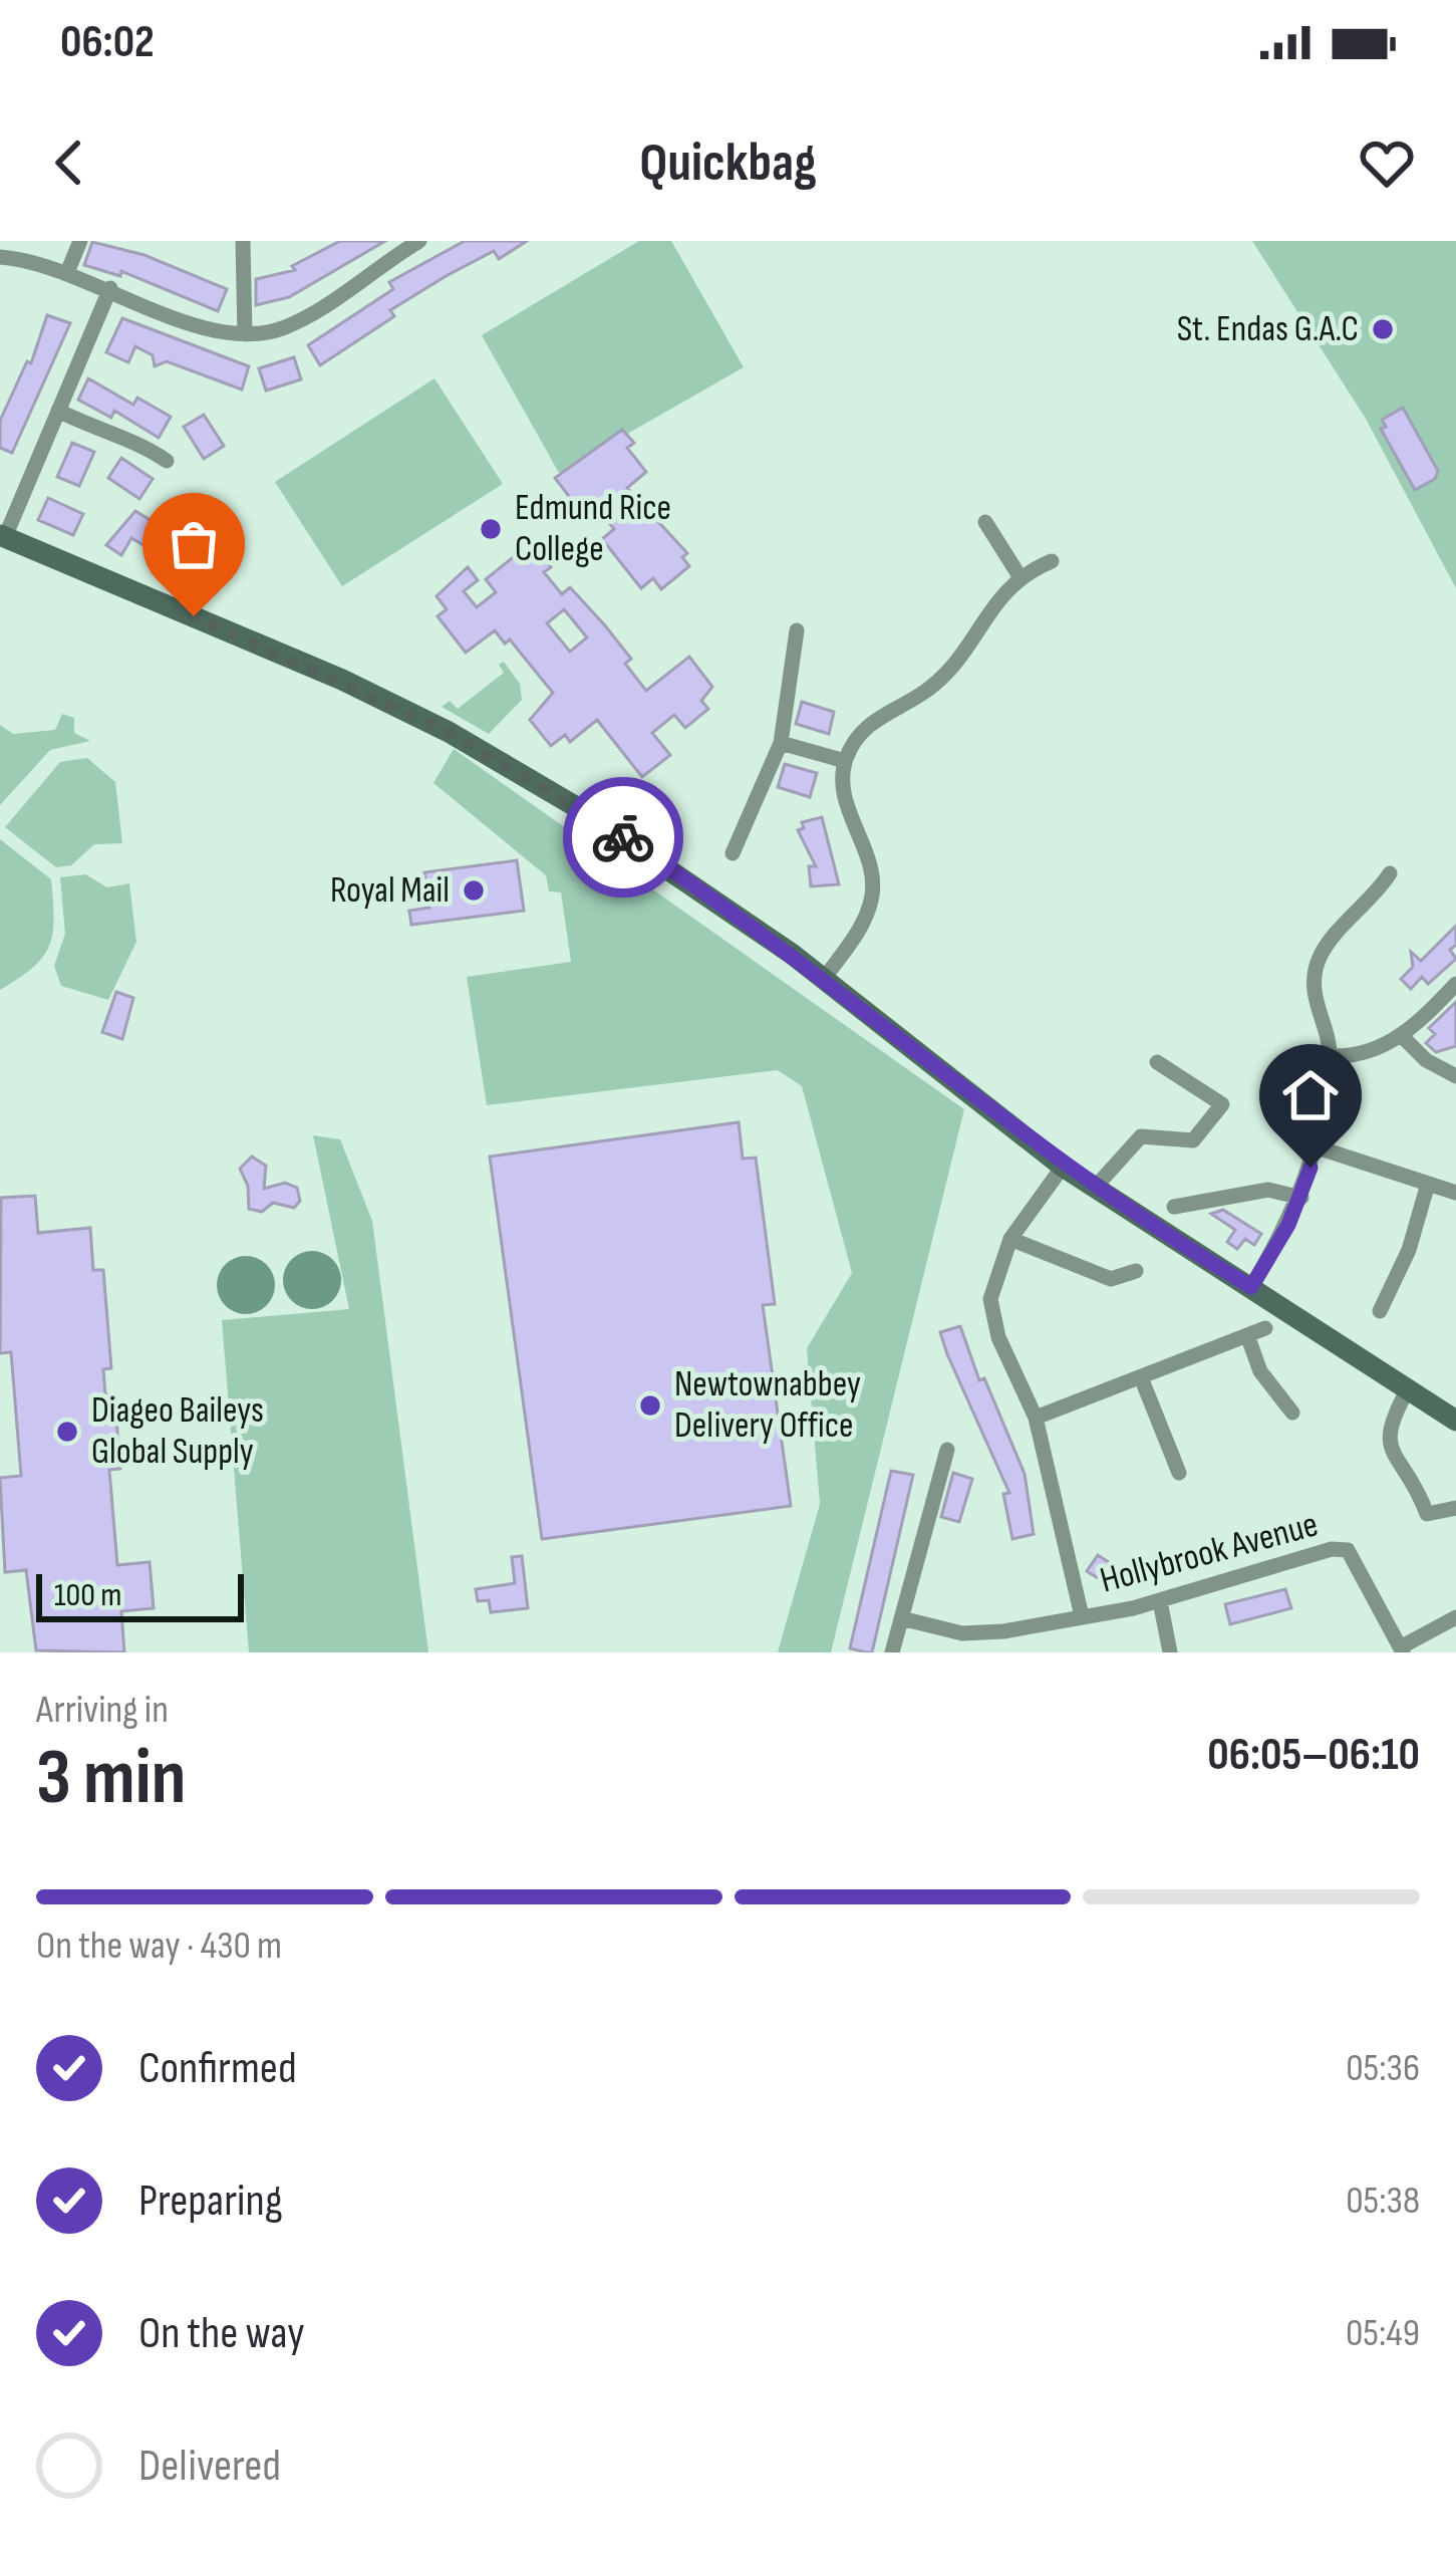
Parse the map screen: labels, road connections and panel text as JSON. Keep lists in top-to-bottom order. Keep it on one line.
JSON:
{"streets":{"street":["Hollybrook Avenue"]},"places":["St. Endas G.A.C","Edmund Rice College","Royal Mail","Newtownabbey Delivery Office","Diageo Baileys Global Supply"],"scale_bar":"100 m","page":{"status":"06:02","header":"Quickbag","scale":"100 m","heading":["3 min","Arriving in","06:05–06:10"],"bar":"On the way · 430 m","list":[["Confirmed","05:36"],["Preparing","05:38"],["On the way","05:49"],"Delivered"]}}
